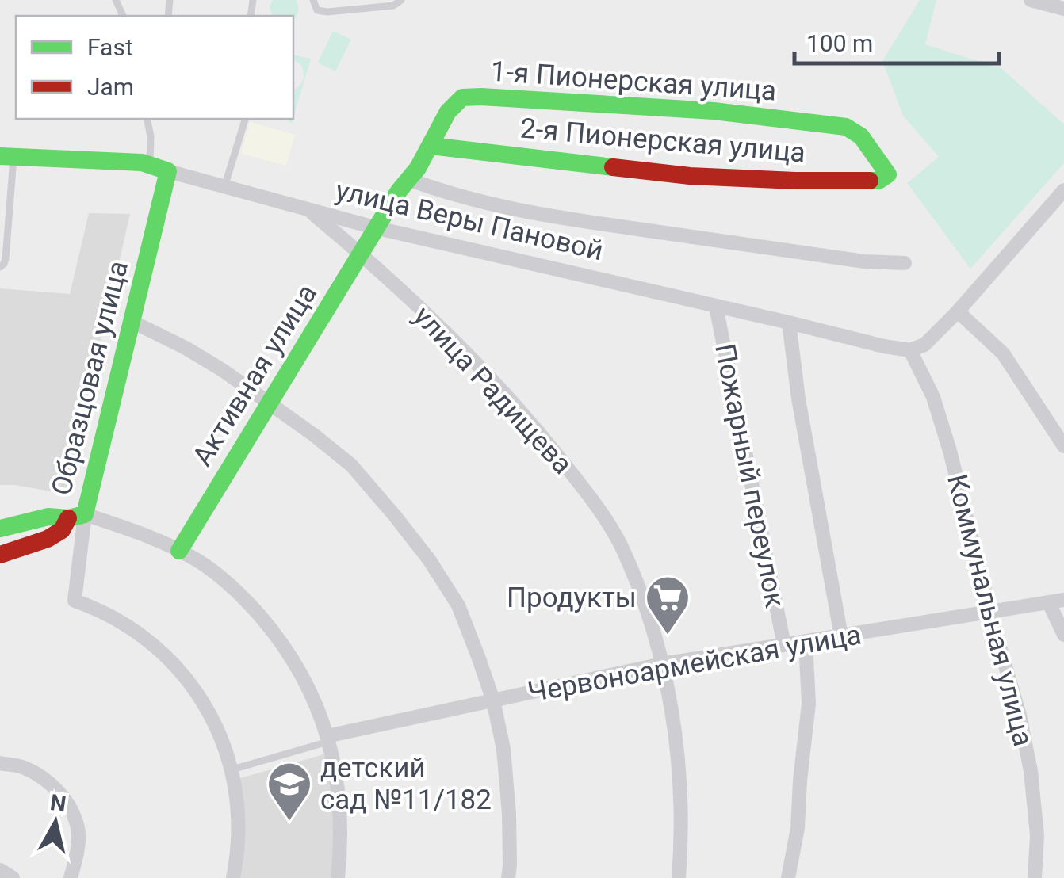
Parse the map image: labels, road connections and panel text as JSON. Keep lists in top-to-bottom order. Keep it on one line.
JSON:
{"streets":{"street":["1-я Пионерская улица","2-я Пионерская улица","улица Веры Пановой","Активная улица","Образцовая улица","улица Радищева","Пожарный переулок","Коммунальная улица","Червоноармейская улица"]},"crossings":[["1-я Пионерская улица","2-я Пионерская улица"],["1-я Пионерская улица","улица Веры Пановой"],["1-я Пионерская улица","Активная улица"],["улица Веры Пановой","Активная улица"],["улица Веры Пановой","Образцовая улица"],["улица Веры Пановой","улица Радищева"],["улица Веры Пановой","Пожарный переулок"],["улица Веры Пановой","Коммунальная улица"],["Активная улица","улица Радищева"],["улица Радищева","Червоноармейская улица"],["Пожарный переулок","Червоноармейская улица"],["Коммунальная улица","Червоноармейская улица"]],"places":{"supermarket":["Продукты"],"school or university":["детский сад №11/182"]},"legend":["Fast","Jam"],"scale_bar":"100 m","north":"top"}
